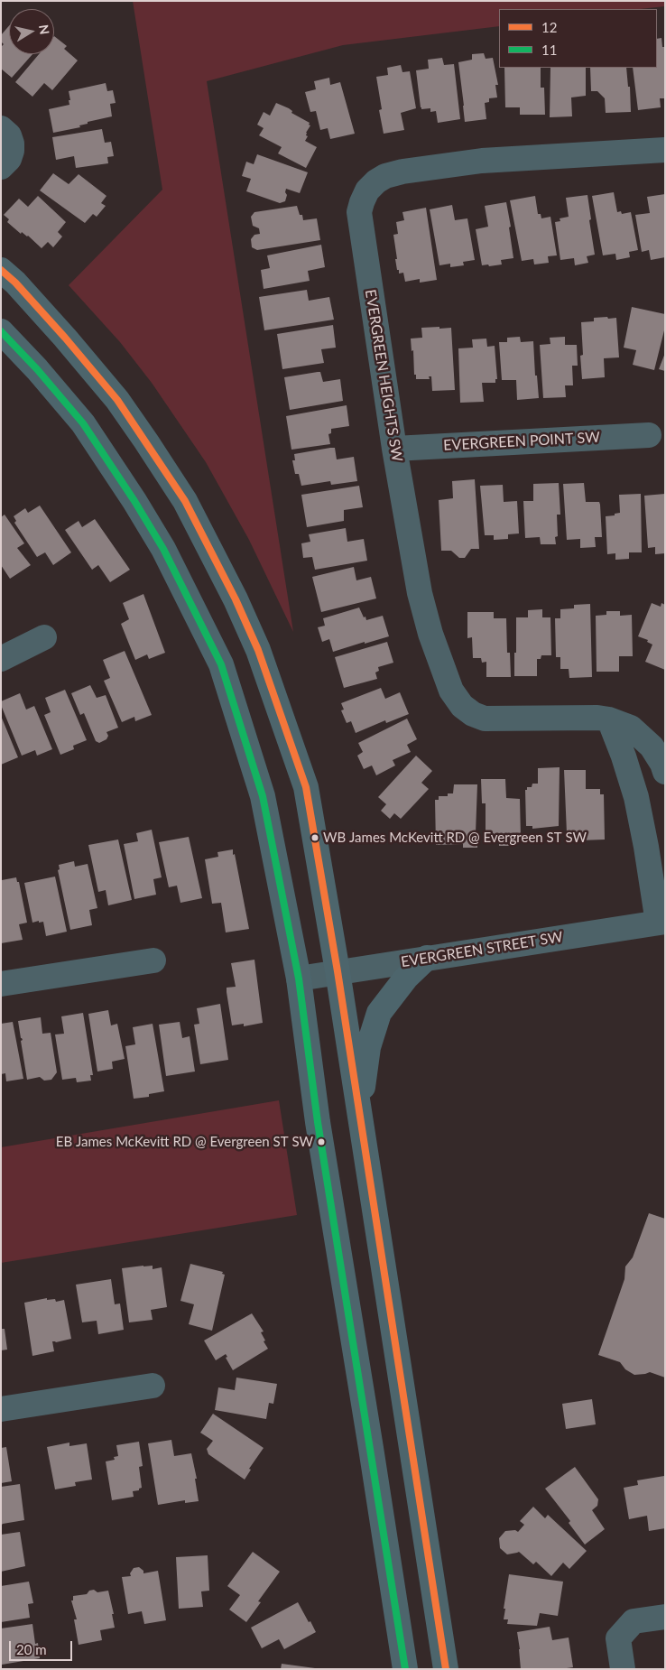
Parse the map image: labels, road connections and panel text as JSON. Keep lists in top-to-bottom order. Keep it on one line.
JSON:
{"streets":{"street":["EVERGREEN HEIGHTS SW","EVERGREEN POINT SW","EVERGREEN STREET SW"]},"crossings":[["EVERGREEN HEIGHTS SW","EVERGREEN POINT SW"]],"places":["WB James McKevitt RD @ Evergreen ST SW","EB James McKevitt RD @ Evergreen ST SW"],"lines":["transit line 12","transit line 11"],"legend":["12","11"],"scale_bar":"20 m","north":"right"}
